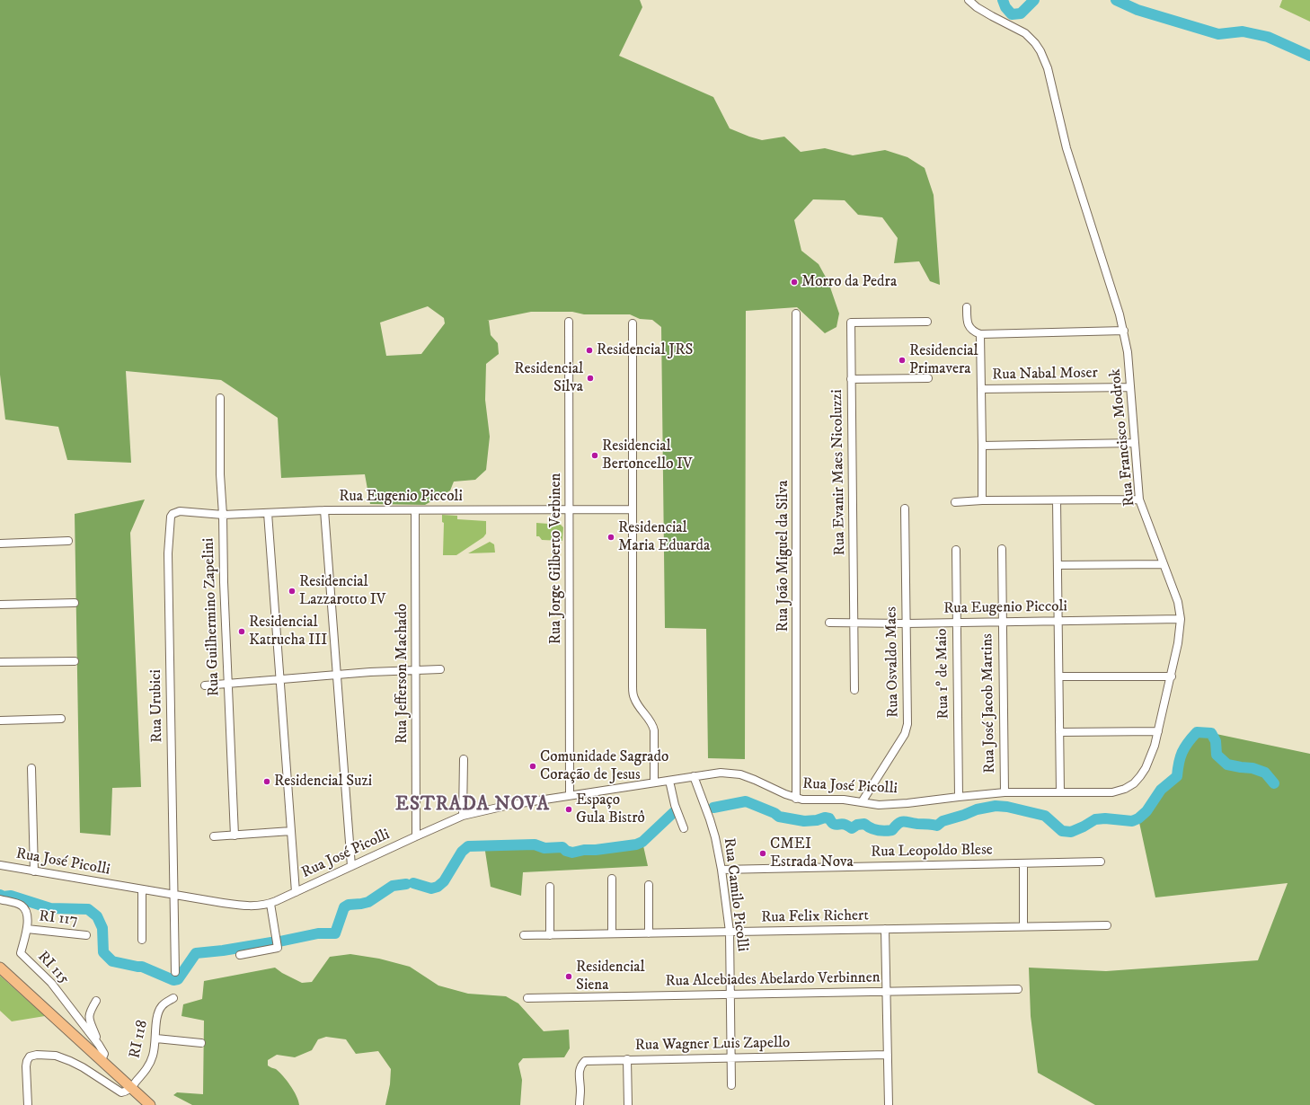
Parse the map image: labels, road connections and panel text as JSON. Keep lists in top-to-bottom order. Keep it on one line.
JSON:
{"streets":{"street":["Rua Nabal Moser","Rua Francisco Modrok","Rua Evanir Maes Nicoluzzi","Rua Eugenio Piccoli","Rua João Miguel da Silva","Rua Jorge Gilberto Verbinen","Rua Guilhermino Zapelini","Rua Osvaldo Maes","Rua Jefferson Machado","Rua 1º de Maio","Rua José Jacob Martins","Rua Urubici","Rua José Picolli","Rua Leopoldo Blese","Rua Camilo Picolli","Rua Felix Richert","RI 117","RI 115","Rua Alcebiades Abelardo Verbinnen","RI 118","Rua Wagner Luis Zapello"]},"crossings":[["Rua Nabal Moser","Rua Francisco Modrok"],["Rua Francisco Modrok","Rua Eugenio Piccoli"],["Rua Francisco Modrok","Rua José Picolli"],["Rua Evanir Maes Nicoluzzi","Rua Eugenio Piccoli"],["Rua Eugenio Piccoli","Rua Jorge Gilberto Verbinen"],["Rua Eugenio Piccoli","Rua Guilhermino Zapelini"],["Rua Eugenio Piccoli","Rua Osvaldo Maes"],["Rua Eugenio Piccoli","Rua Jefferson Machado"],["Rua Eugenio Piccoli","Rua 1º de Maio"],["Rua Eugenio Piccoli","Rua José Jacob Martins"],["Rua Eugenio Piccoli","Rua Urubici"],["Rua João Miguel da Silva","Rua José Picolli"],["Rua Jorge Gilberto Verbinen","Rua José Picolli"],["Rua Osvaldo Maes","Rua José Picolli"],["Rua Jefferson Machado","Rua José Picolli"],["Rua 1º de Maio","Rua José Picolli"],["Rua José Jacob Martins","Rua José Picolli"],["Rua Urubici","Rua José Picolli"],["Rua José Picolli","Rua Camilo Picolli"],["Rua Leopoldo Blese","Rua Camilo Picolli"],["Rua Camilo Picolli","Rua Felix Richert"],["Rua Camilo Picolli","Rua Alcebiades Abelardo Verbinnen"],["Rua Camilo Picolli","Rua Wagner Luis Zapello"],["RI 117","RI 115"]],"districts":["ESTRADA NOVA"],"places":["Morro da Pedra","Residencial JRS","Residencial Primavera","Residencial Silva","Residencial Bertoncello IV","Residencial Maria Eduarda","Residencial Lazzarotto IV","Residencial Katrucha III","Comunidade Sagrado Coração de Jesus","Residencial Suzi","Espaço Gula Bistrô","CMEI Estrada Nova","Residencial Siena"]}
